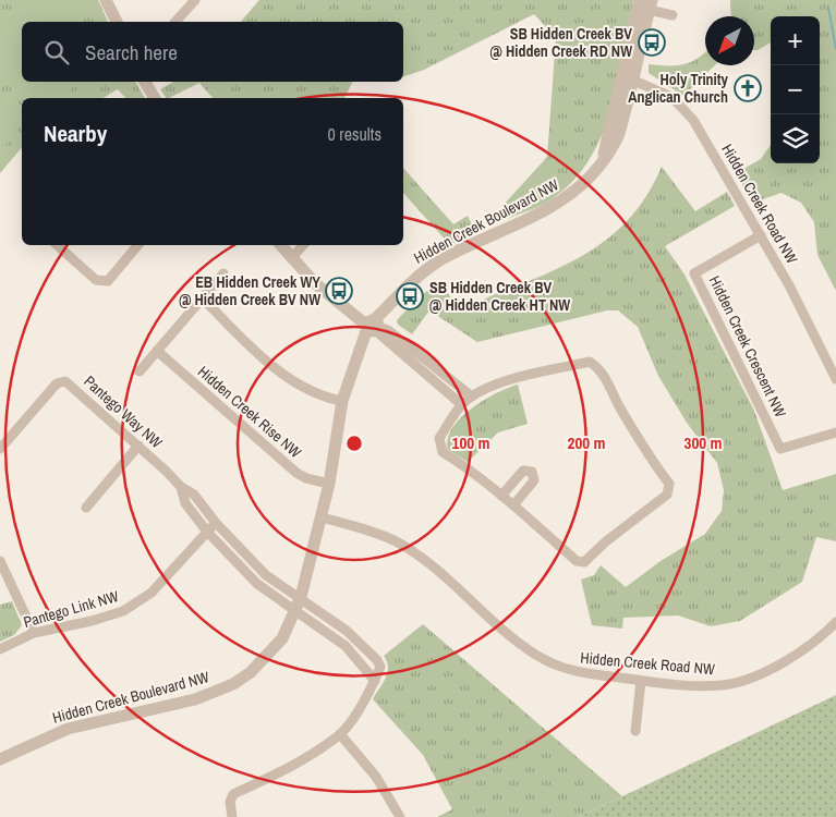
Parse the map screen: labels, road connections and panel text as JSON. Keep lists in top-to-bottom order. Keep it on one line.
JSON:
{"streets":{"street":["Hidden Creek Road NW","Hidden Creek Boulevard NW","Hidden Creek Crescent NW","Pantego Way NW","Hidden Creek Rise NW","Pantego Link NW"]},"crossings":[["Hidden Creek Road NW","Hidden Creek Boulevard NW"],["Hidden Creek Road NW","Hidden Creek Crescent NW"],["Hidden Creek Boulevard NW","Pantego Way NW"],["Hidden Creek Boulevard NW","Hidden Creek Rise NW"],["Pantego Way NW","Pantego Link NW"]],"places":{"bus stop":["SB Hidden Creek BV @ Hidden Creek RD NW","EB Hidden Creek WY @ Hidden Creek BV NW","SB Hidden Creek BV @ Hidden Creek HT NW"],"church":["Holy Trinity Anglican Church"]},"north":"bottom left","page":{"map_buttons":["+","−"],"search":"Search here","heading":["Nearby","0 results"]},"rings":["100 m","200 m","300 m"]}
